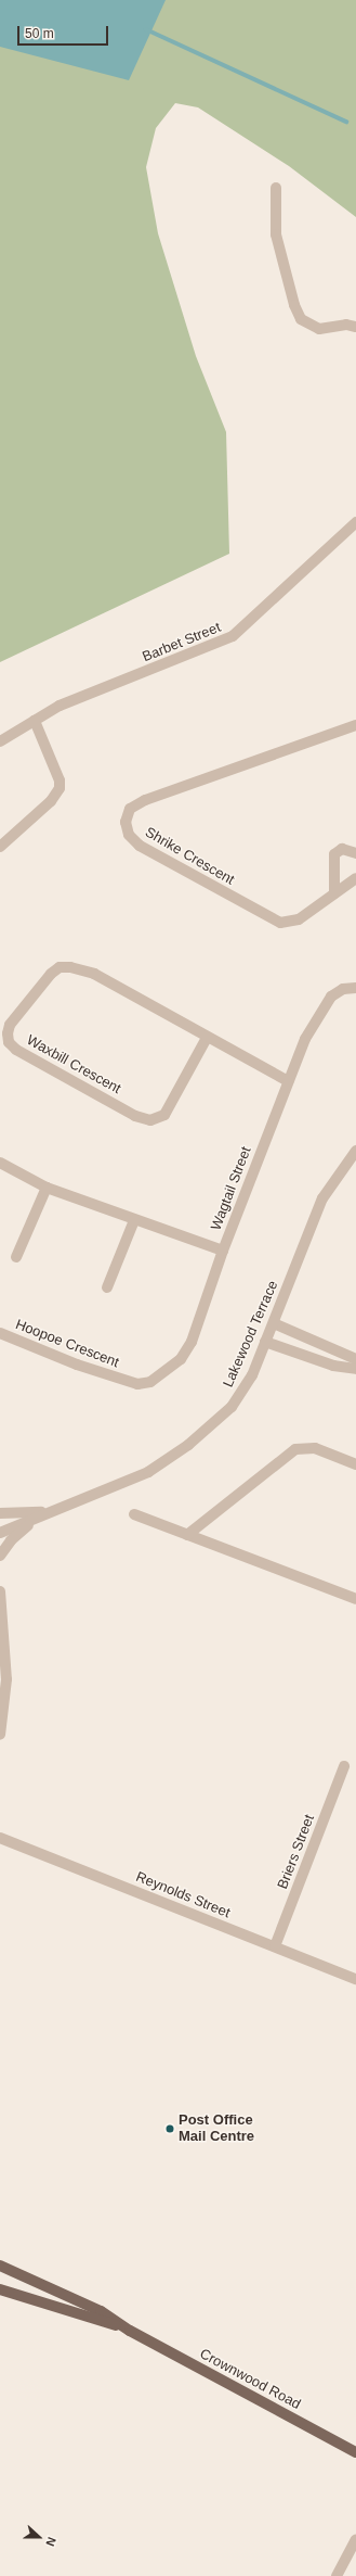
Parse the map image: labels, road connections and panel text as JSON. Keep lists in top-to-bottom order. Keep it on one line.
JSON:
{"streets":{"main road":["Crownwood Road"],"street":["Barbet Street","Shrike Crescent","Waxbill Crescent","Wagtail Street","Lakewood Terrace","Hoopoe Crescent","Briers Street","Reynolds Street"]},"crossings":[["Waxbill Crescent","Wagtail Street"],["Wagtail Street","Hoopoe Crescent"],["Briers Street","Reynolds Street"]],"places":["Post Office Mail Centre"],"scale_bar":"50 m","north":"right"}
